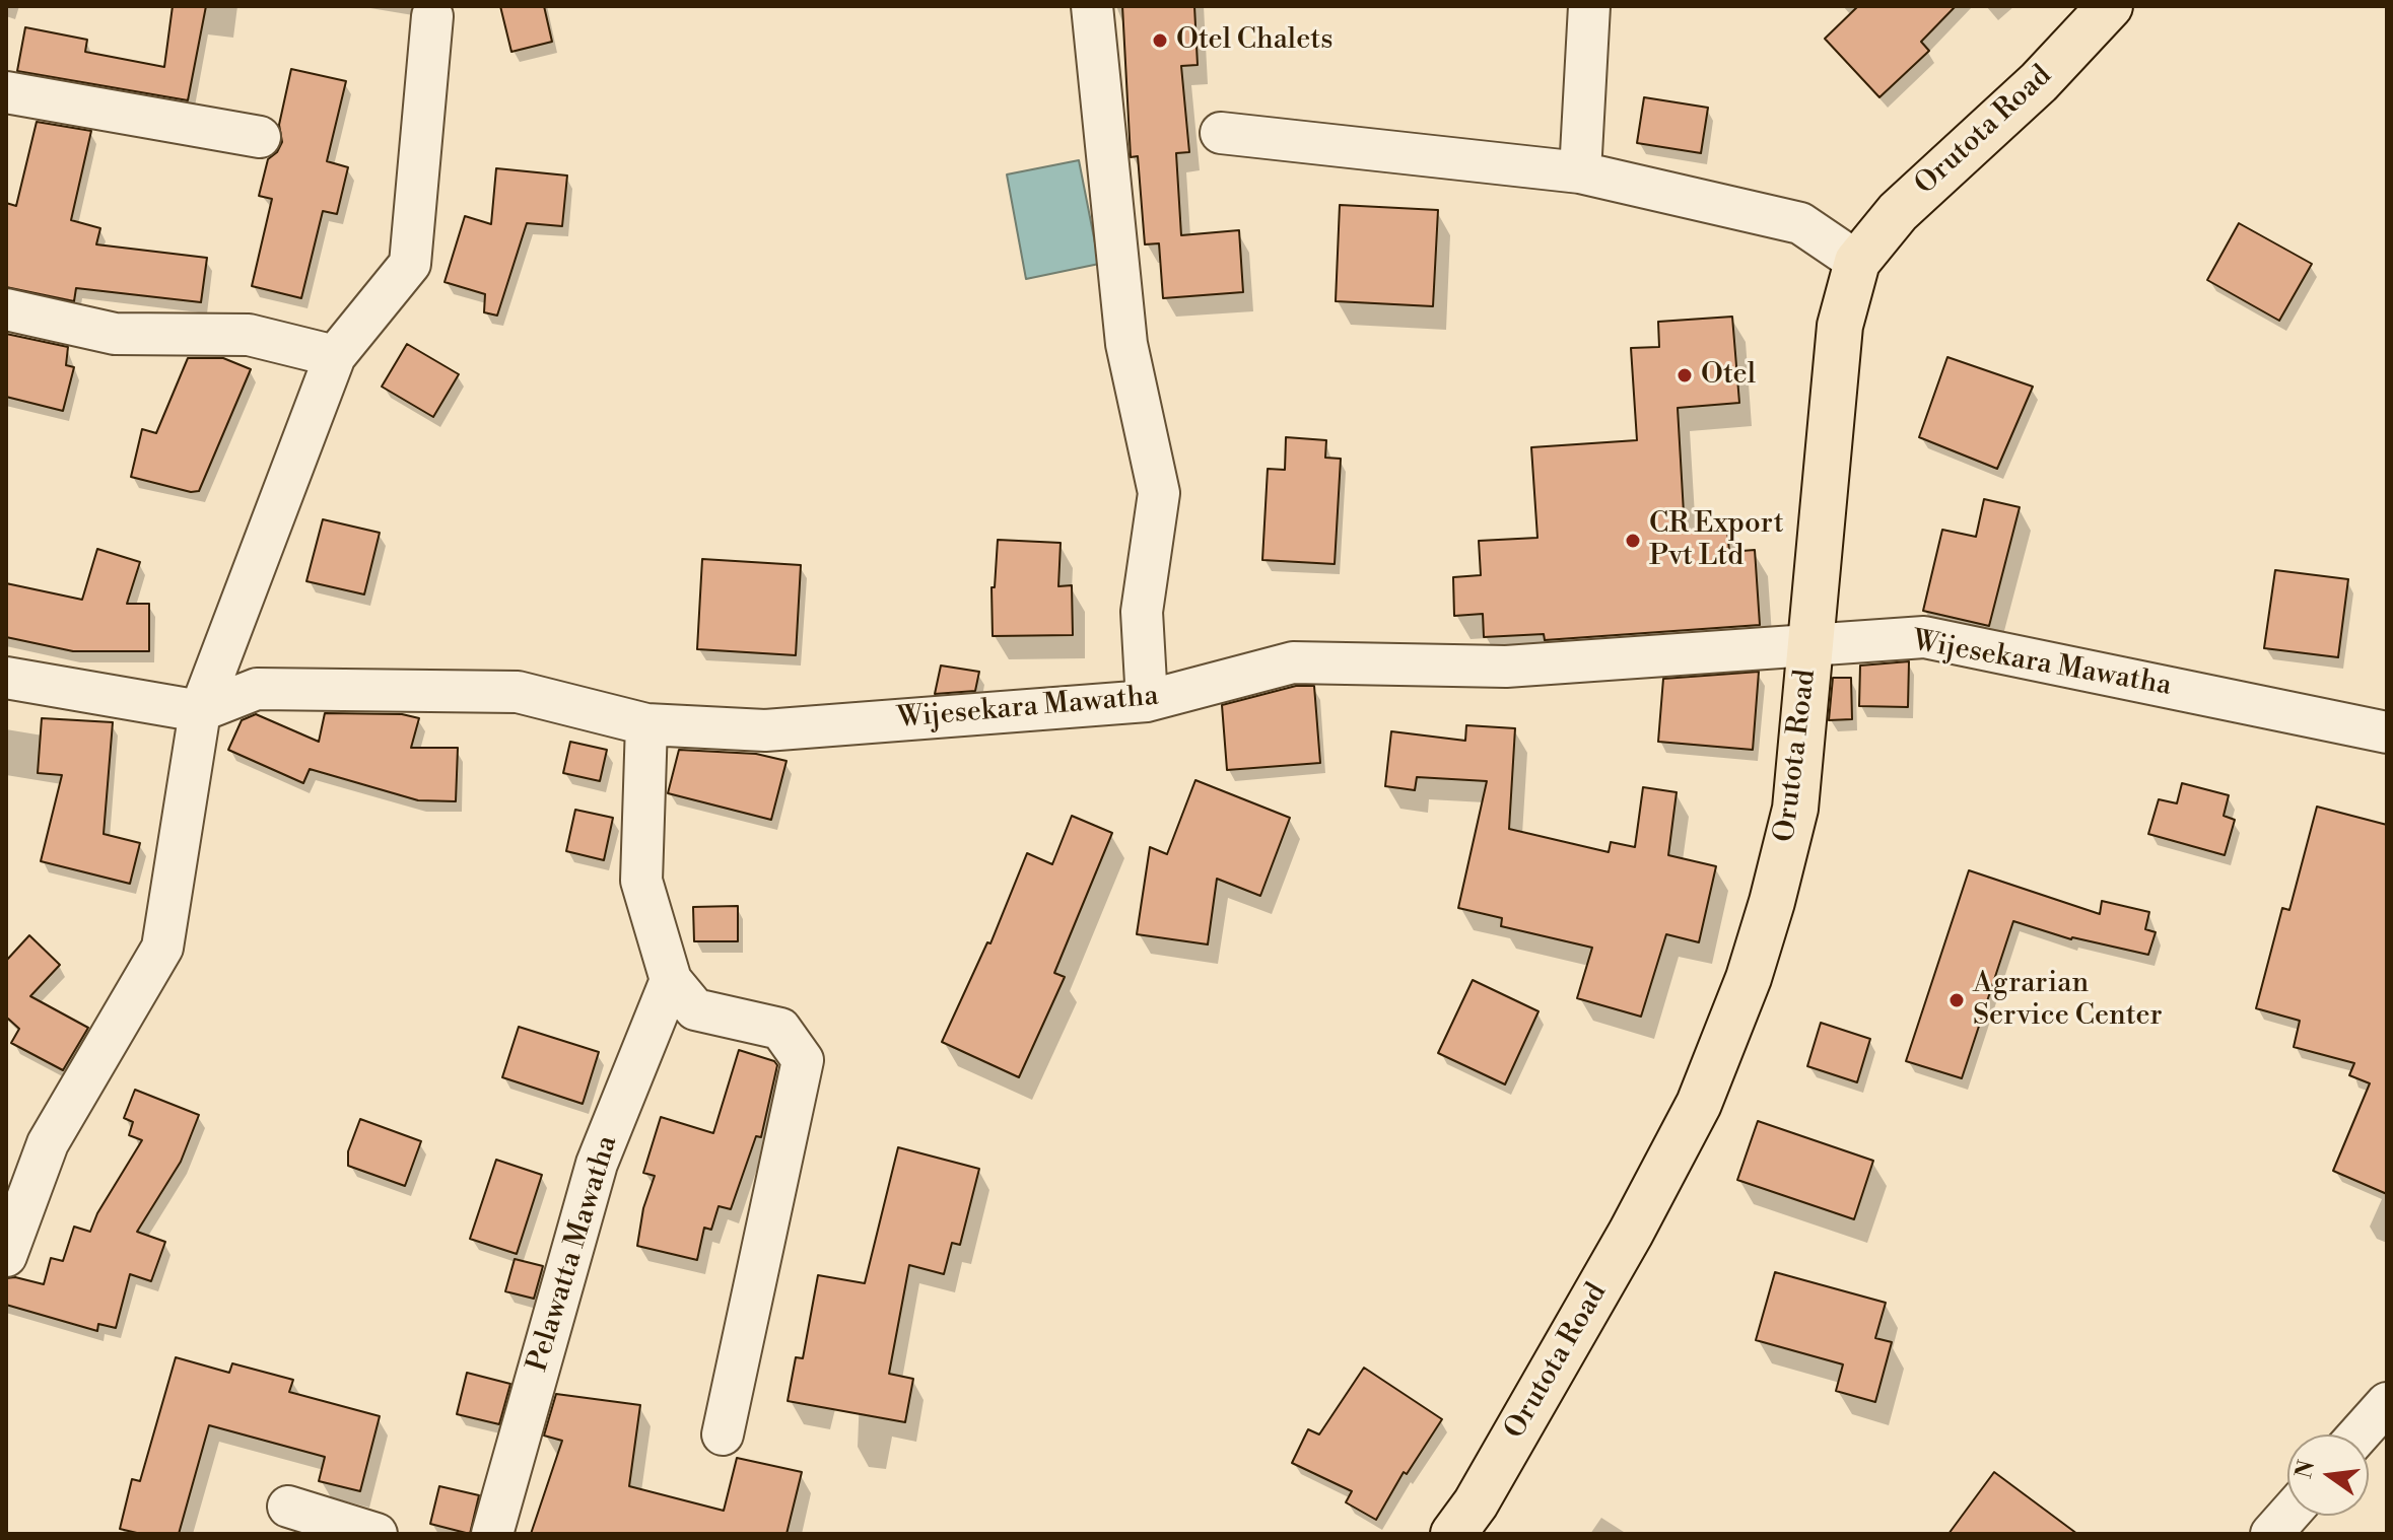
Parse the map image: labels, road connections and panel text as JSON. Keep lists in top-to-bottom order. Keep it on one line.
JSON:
{"streets":{"main road":["Orutota Road"],"street":["Wijesekara Mawatha","Pelawatta Mawatha"]},"crossings":[["Orutota Road","Wijesekara Mawatha"]],"places":["Otel Chalets","Otel","CR Export Pvt Ltd","Agrarian Service Center"],"north":"left"}
